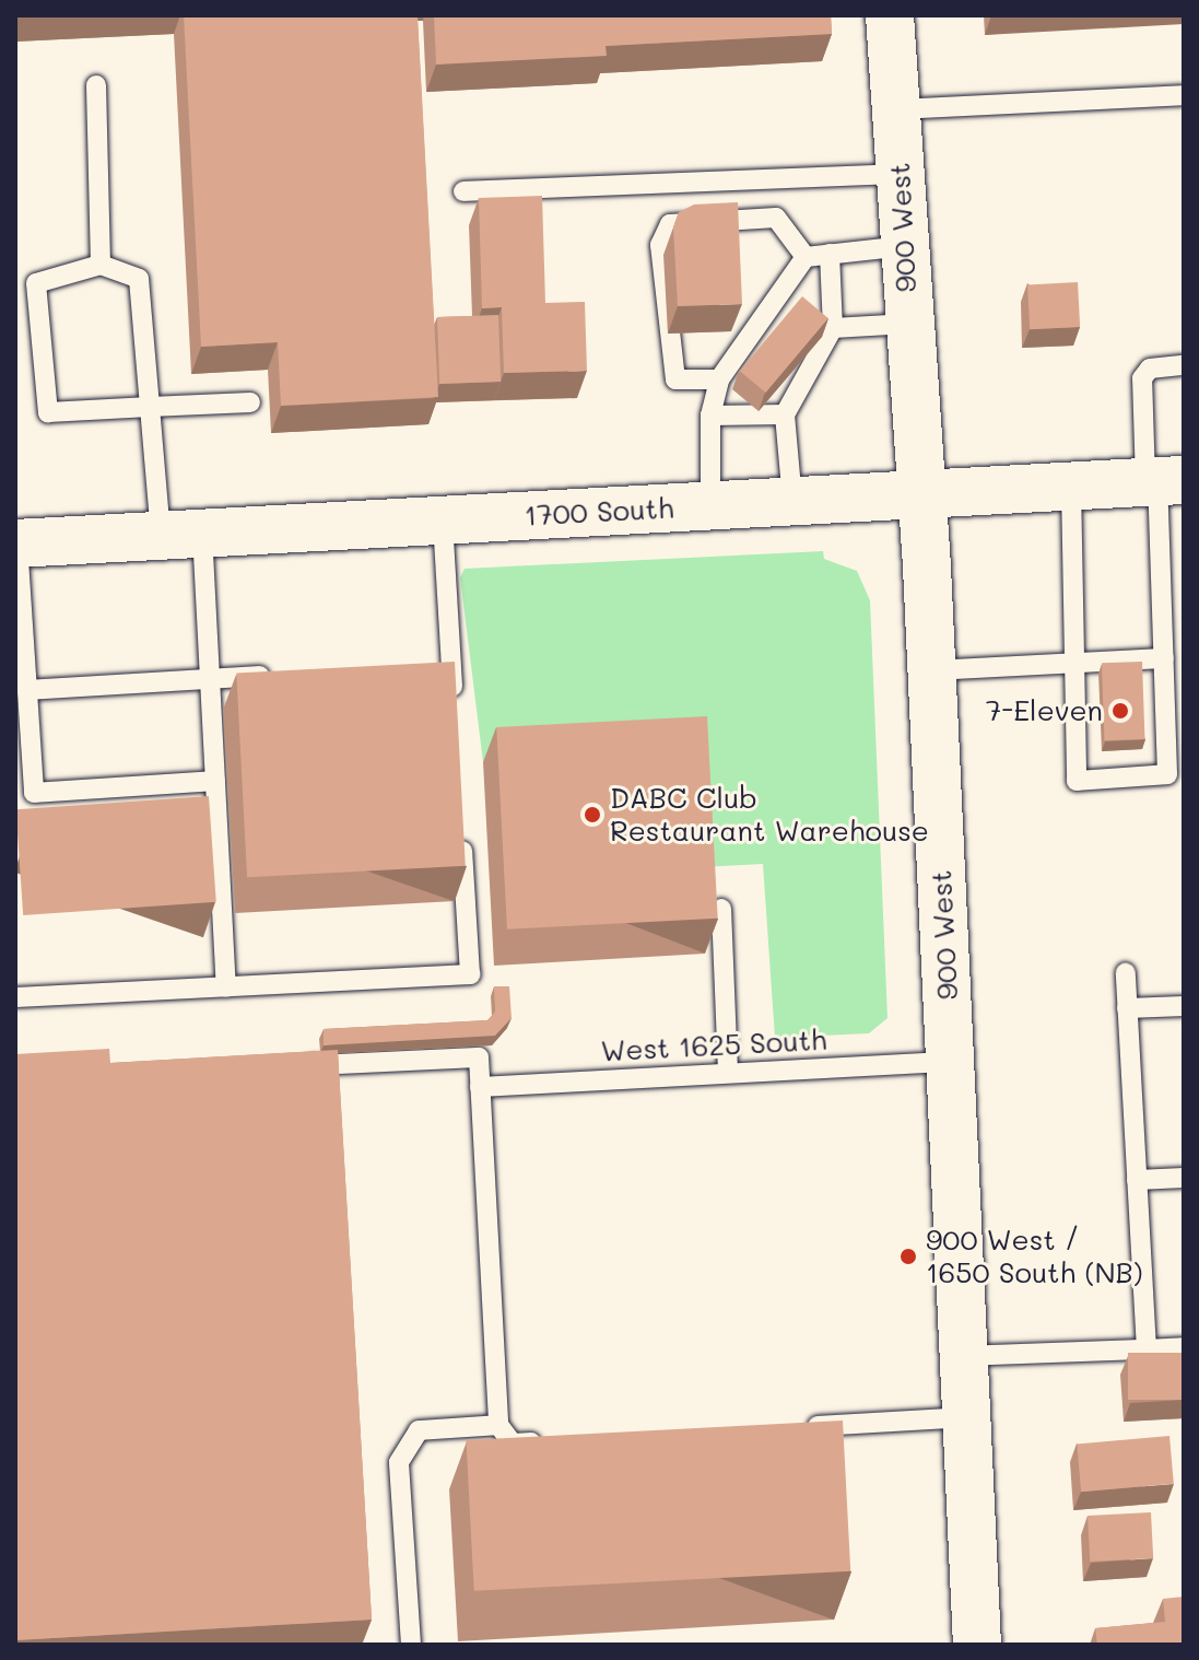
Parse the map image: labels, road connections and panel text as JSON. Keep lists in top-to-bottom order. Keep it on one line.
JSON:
{"streets":{"main road":["900 West","1700 South"],"lane":["West 1625 South"]},"crossings":[["900 West","1700 South"],["900 West","West 1625 South"]],"places":["7-Eleven","DABC Club Restaurant Warehouse","900 West / 1650 South (NB)"]}
